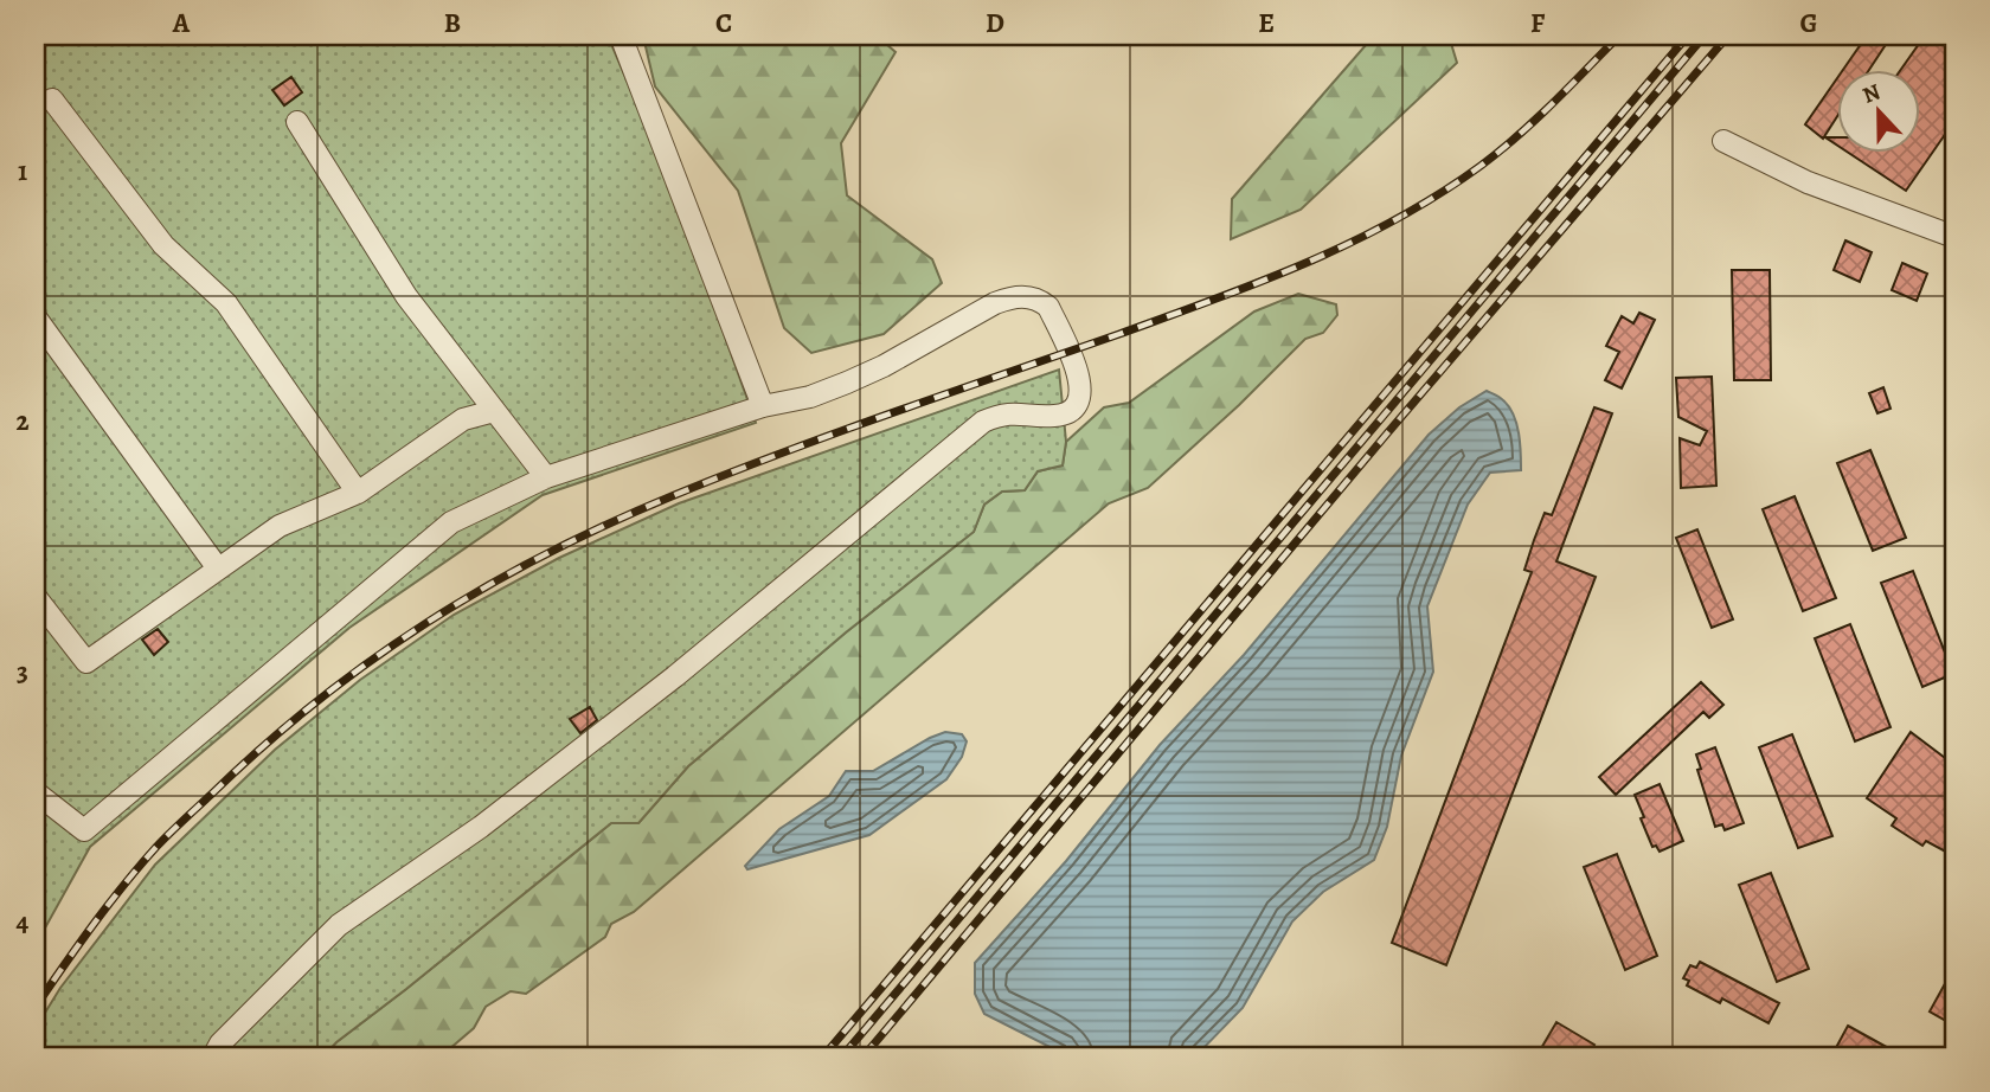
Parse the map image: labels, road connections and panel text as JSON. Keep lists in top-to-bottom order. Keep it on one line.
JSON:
{"north":"top","grid":{"columns":["A","B","C","D","E","F","G"],"rows":["1","2","3","4"]}}
